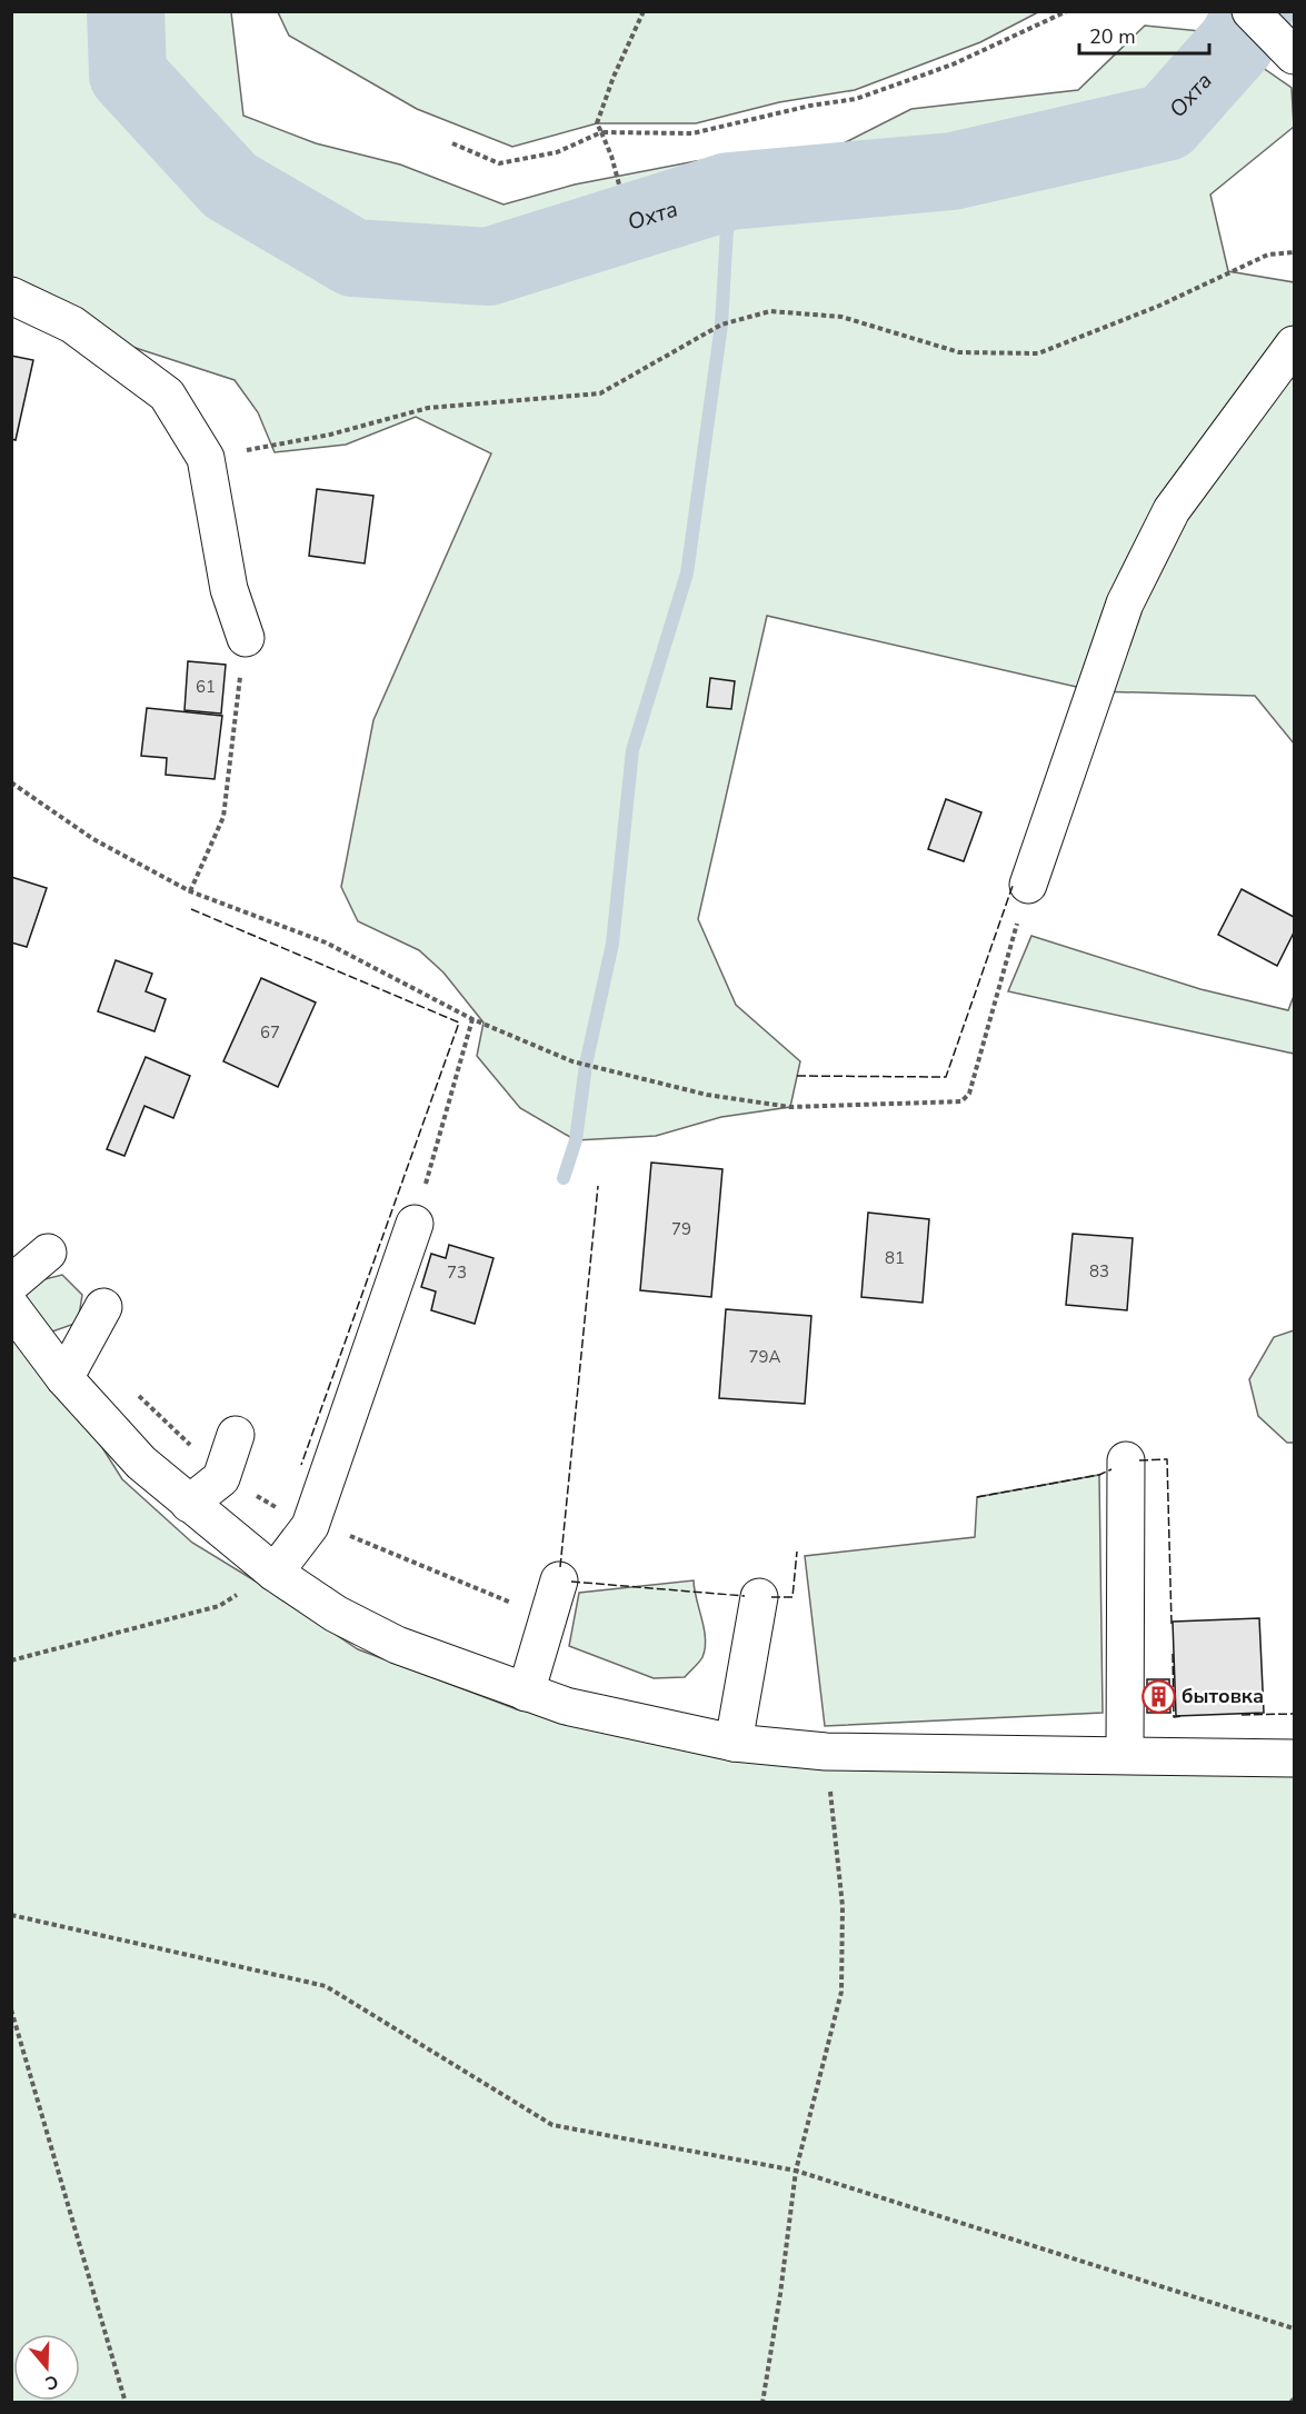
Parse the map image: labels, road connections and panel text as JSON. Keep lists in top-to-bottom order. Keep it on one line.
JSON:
{"water":["Охта"],"places":{"building":["бытовка"]},"house_numbers":["61","67","79","81","83","73","79А"],"scale_bar":"20 m","north":"bottom"}
